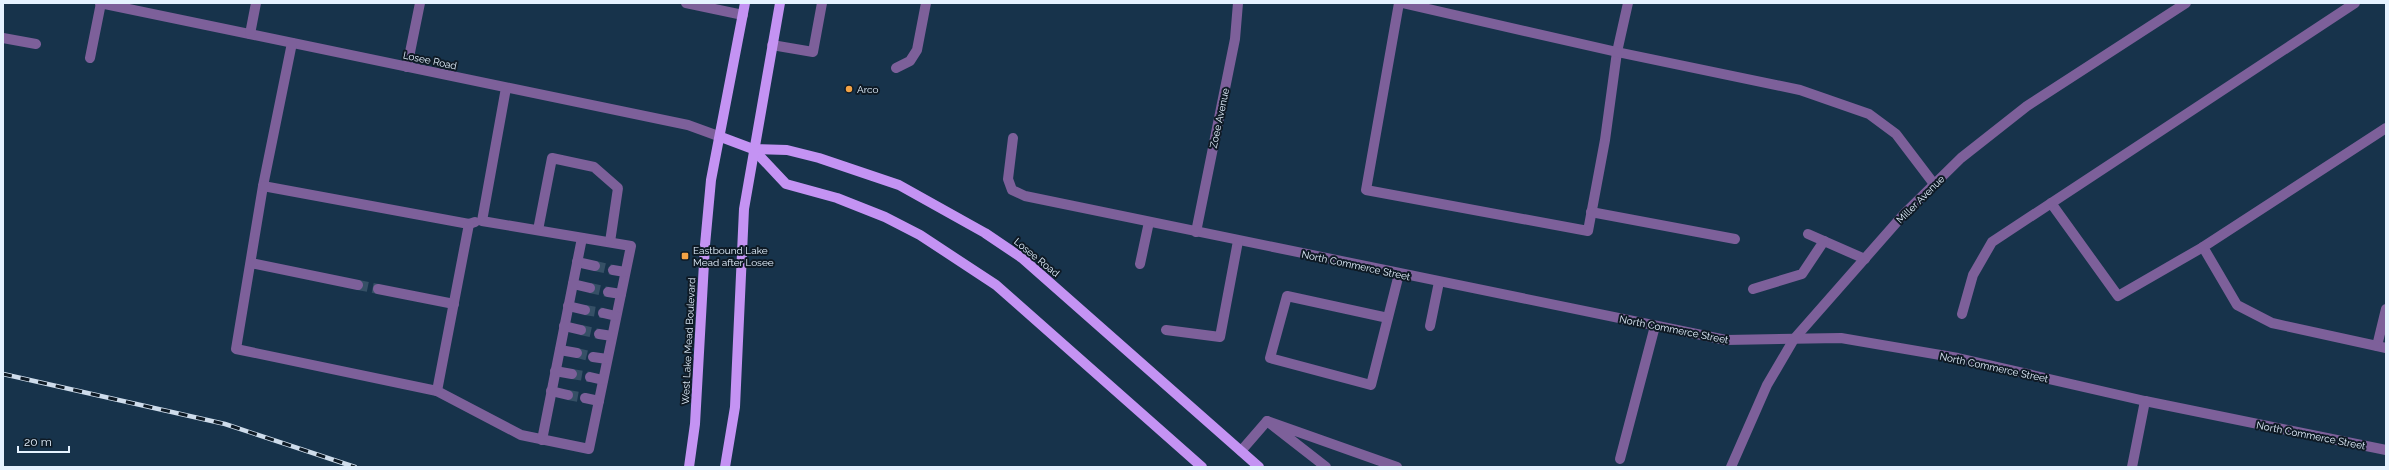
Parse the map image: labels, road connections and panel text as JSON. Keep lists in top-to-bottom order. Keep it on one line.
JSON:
{"streets":{"main road":["Losee Road","West Lake Mead Boulevard"],"street":["Zoee Avenue","Miller Avenue","North Commerce Street"]},"crossings":[["Losee Road","West Lake Mead Boulevard"],["Zoee Avenue","North Commerce Street"],["Miller Avenue","North Commerce Street"]],"places":{"other":["Arco"],"transit":["Eastbound Lake Mead after Losee"]},"scale_bar":"20 m"}
